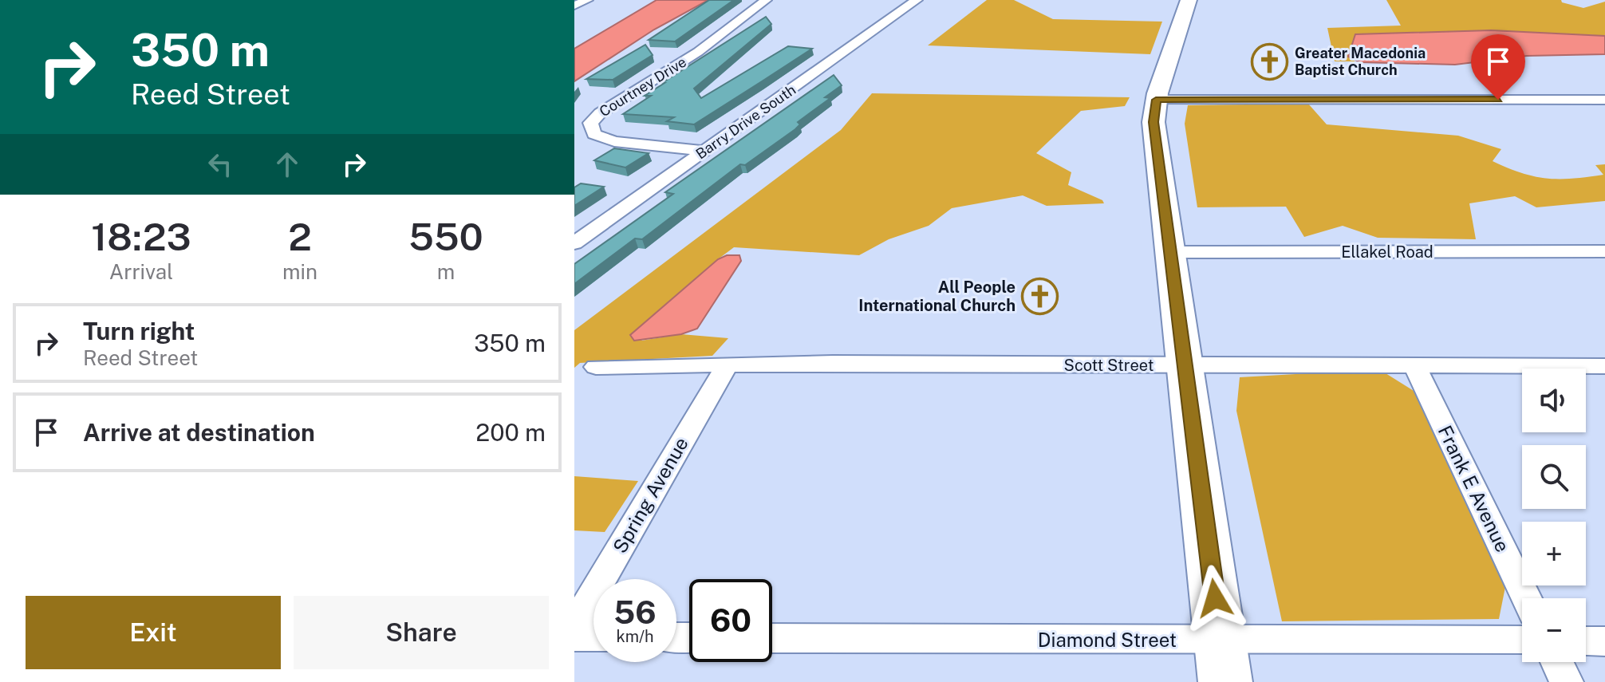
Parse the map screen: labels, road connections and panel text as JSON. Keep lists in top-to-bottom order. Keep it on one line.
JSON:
{"streets":{"street":["Courtney Drive","Barry Drive South","Ellakel Road","Scott Street","Frank E Avenue","Spring Avenue","Diamond Street"]},"crossings":[["Courtney Drive","Barry Drive South"],["Scott Street","Frank E Avenue"],["Scott Street","Spring Avenue"]],"places":{"church":["Greater Macedonia Baptist Church","All People International Church"]},"page":{"turn":["350 m","Reed Street"],"eta":["18:23","Arrival","2","min","550","m"],"list":[{"name":"Turn right","note":"Reed Street","value":"350 m"},{"name":"Arrive at destination","value":"200 m"}],"map_buttons":["+","−"],"speed":"56 km/h","limit":"60","buttons":["Exit","Share"]}}
